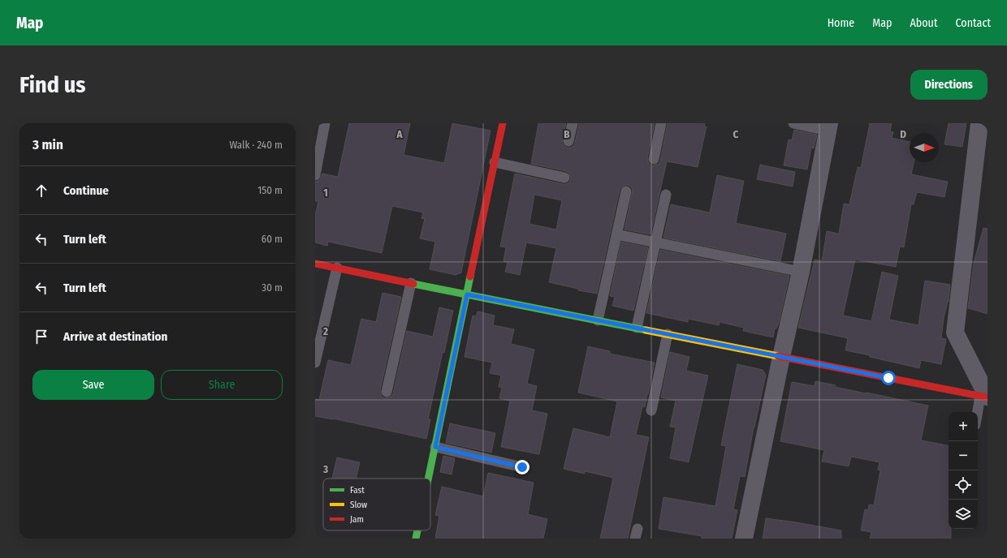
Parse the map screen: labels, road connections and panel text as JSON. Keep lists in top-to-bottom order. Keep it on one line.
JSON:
{"legend":["Fast","Slow","Jam"],"north":"right","page":{"header":"Map","nav":["Home","Map","About","Contact"],"buttons":["Directions",["Save","Share"]],"title":"Find us","heading":["3 min","Walk · 240 m"],"list":[["Continue","150 m"],["Turn left","60 m"],["Turn left","30 m"],"Arrive at destination"],"map_buttons":["+","−"]},"grid":{"columns":["A","B","C","D"],"rows":["1","2","3"]}}
